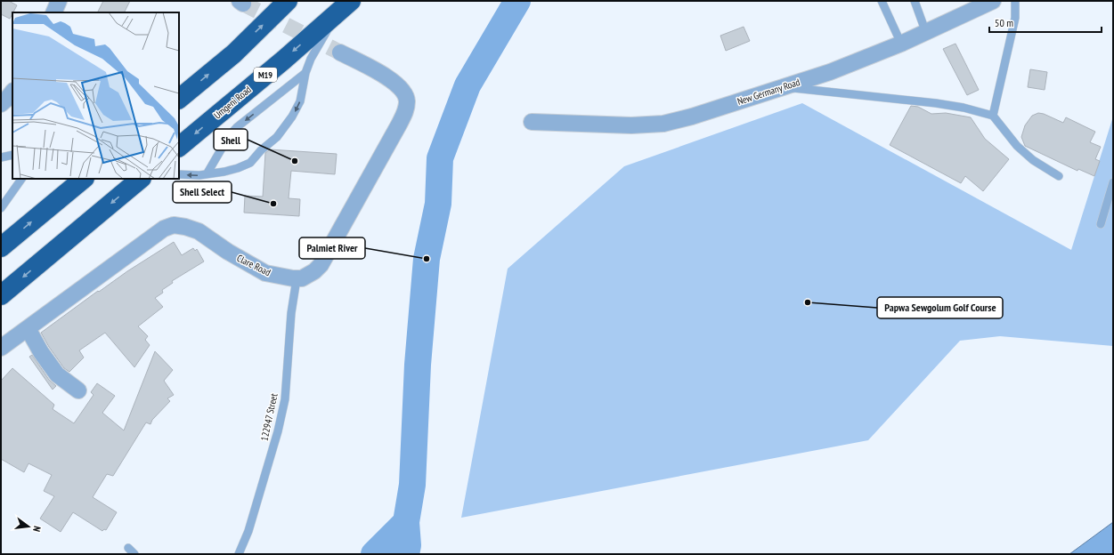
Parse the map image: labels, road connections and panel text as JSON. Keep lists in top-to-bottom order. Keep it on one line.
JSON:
{"streets":{"highway":["M19","Umgeni Road"],"street":["New Germany Road","Clare Road"],"lane":["122947 Street"]},"crossings":[["Clare Road","122947 Street"]],"places":["Shell","Shell Select","Palmiet River","Papwa Sewgolum Golf Course"],"scale_bar":"50 m","north":"right"}
